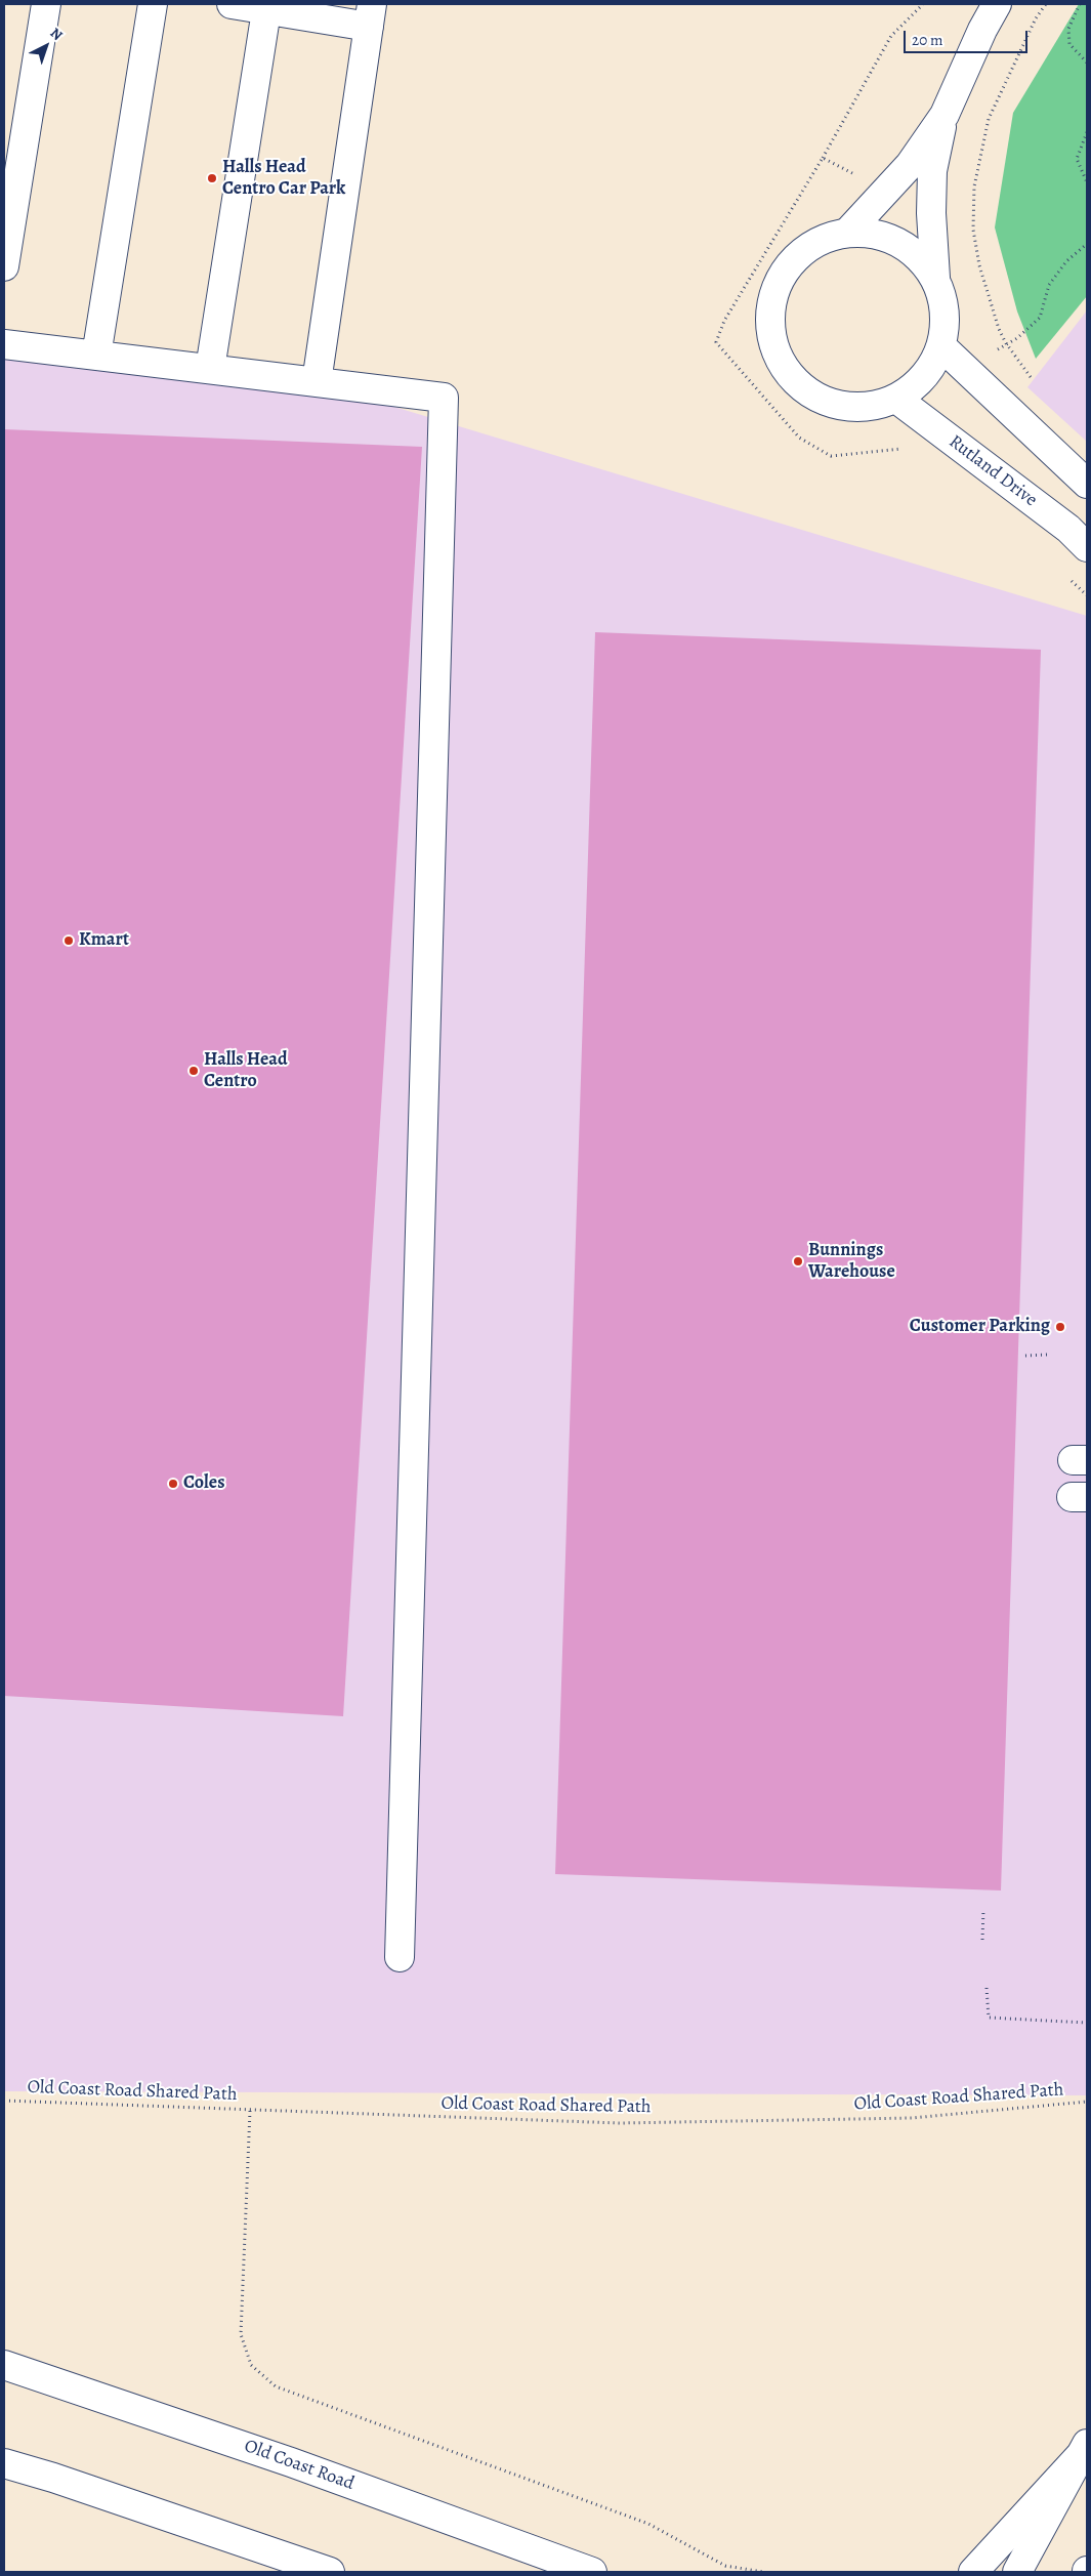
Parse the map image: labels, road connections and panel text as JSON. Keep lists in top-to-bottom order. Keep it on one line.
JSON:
{"streets":{"main road":["Rutland Drive","Old Coast Road"],"path":["Old Coast Road Shared Path"]},"places":["Halls Head Centro Car Park","Kmart","Halls Head Centro","Bunnings Warehouse","Customer Parking","Coles"],"scale_bar":"20 m","north":"top right"}
